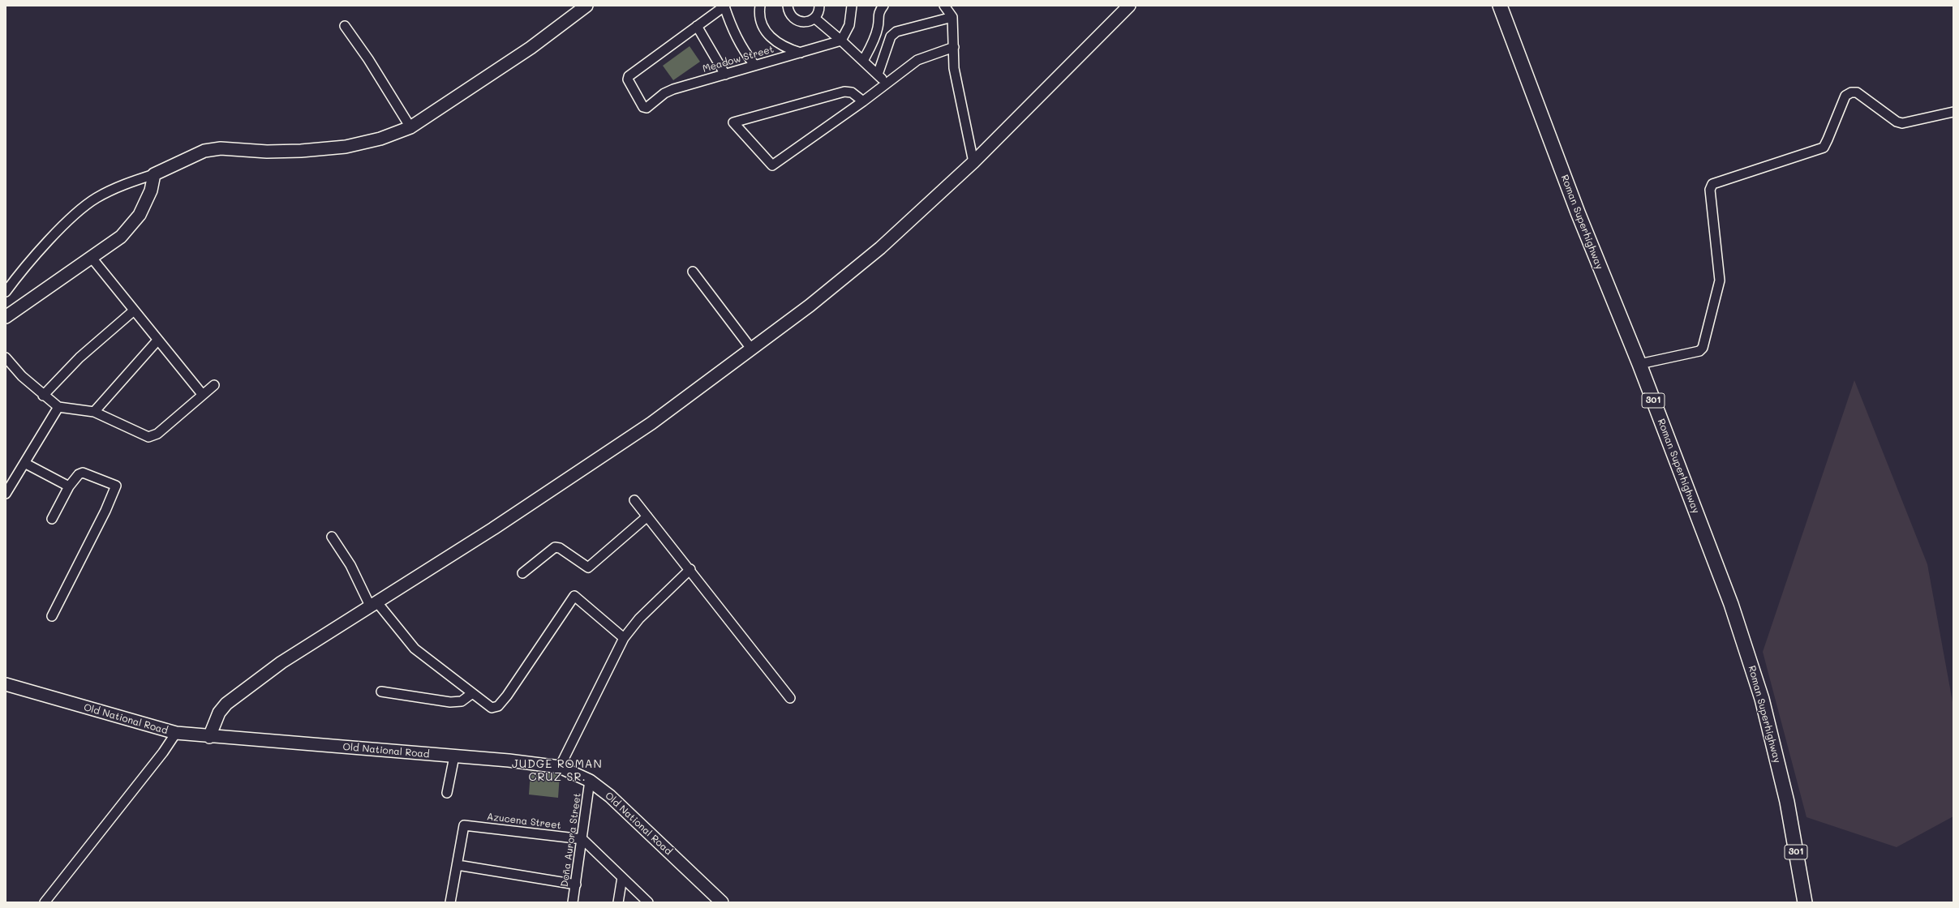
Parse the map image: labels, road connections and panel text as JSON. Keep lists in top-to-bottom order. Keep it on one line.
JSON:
{"streets":{"main road":["Roman Superhighway","301"],"street":["Meadow Street","Old National Road","Azucena Street","Doña Aurora Street"]},"crossings":[["Old National Road","Doña Aurora Street"],["Azucena Street","Doña Aurora Street"]],"districts":["JUDGE ROMAN CRUZ SR."]}
